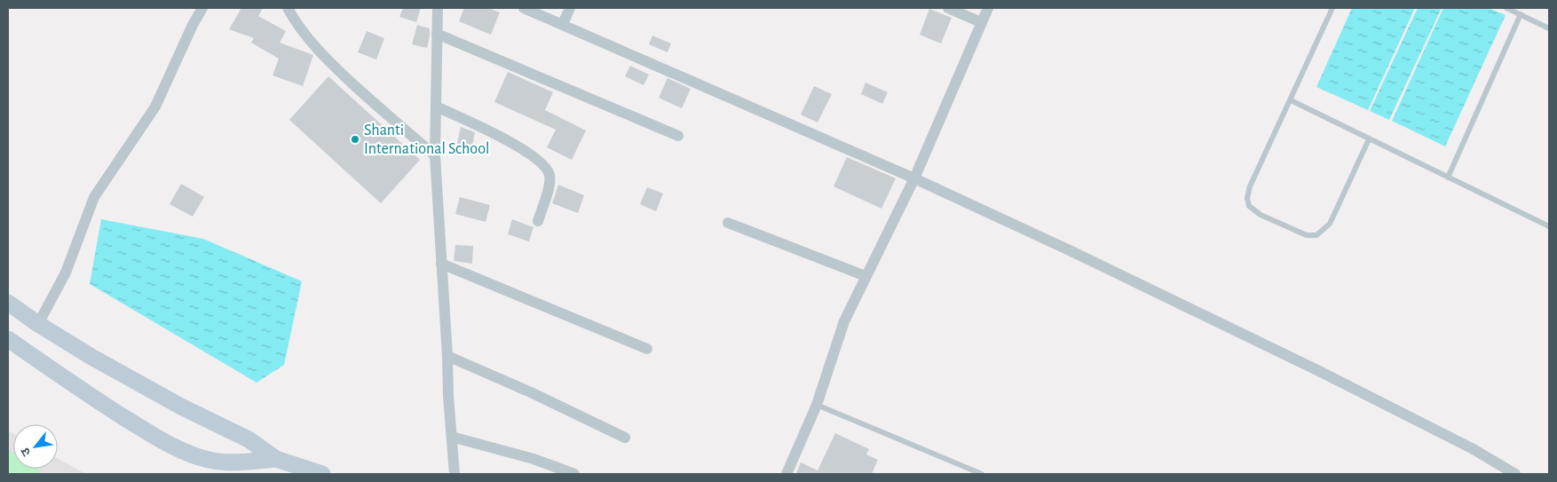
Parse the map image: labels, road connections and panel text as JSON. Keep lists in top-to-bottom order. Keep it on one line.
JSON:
{"places":["Shanti International School"],"north":"bottom left"}
